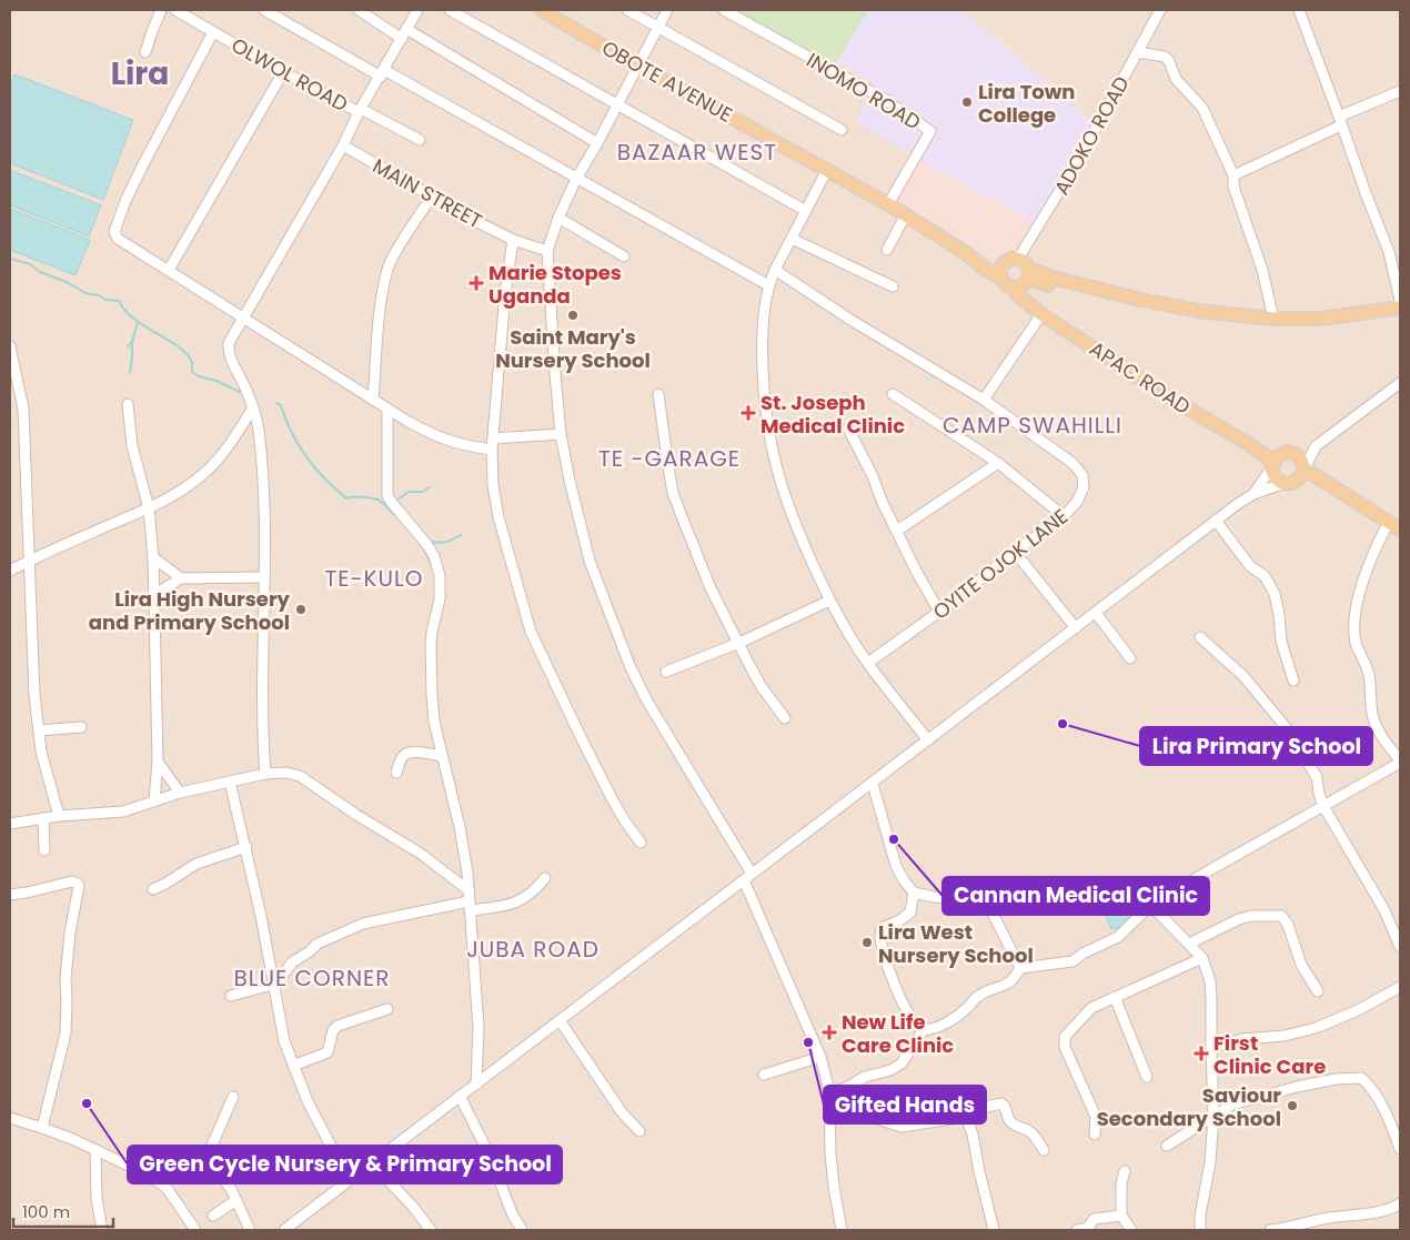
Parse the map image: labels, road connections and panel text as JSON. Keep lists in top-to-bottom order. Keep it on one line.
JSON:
{"streets":{"main road":["OBOTE AVENUE","APAC ROAD"],"street":["OLWOL ROAD","INOMO ROAD","ADOKO ROAD","MAIN STREET","OYITE OJOK LANE"]},"crossings":[["OBOTE AVENUE","INOMO ROAD"],["OBOTE AVENUE","ADOKO ROAD"],["OBOTE AVENUE","APAC ROAD"],["ADOKO ROAD","APAC ROAD"]],"districts":["Lira","BAZAAR WEST","CAMP SWAHILLI","TE -GARAGE","TE-KULO","JUBA ROAD","BLUE CORNER"],"places":{"other":["Lira Town College","Saint Mary's Nursery School","Lira High Nursery and Primary School","Lira Primary School","Cannan Medical Clinic","Lira West Nursery School","Gifted Hands","Green Cycle Nursery & Primary School","Saviour Secondary School"],"health":["Marie Stopes Uganda","St. Joseph Medical Clinic","New Life Care Clinic","First Clinic Care"]},"scale_bar":"100 m"}
